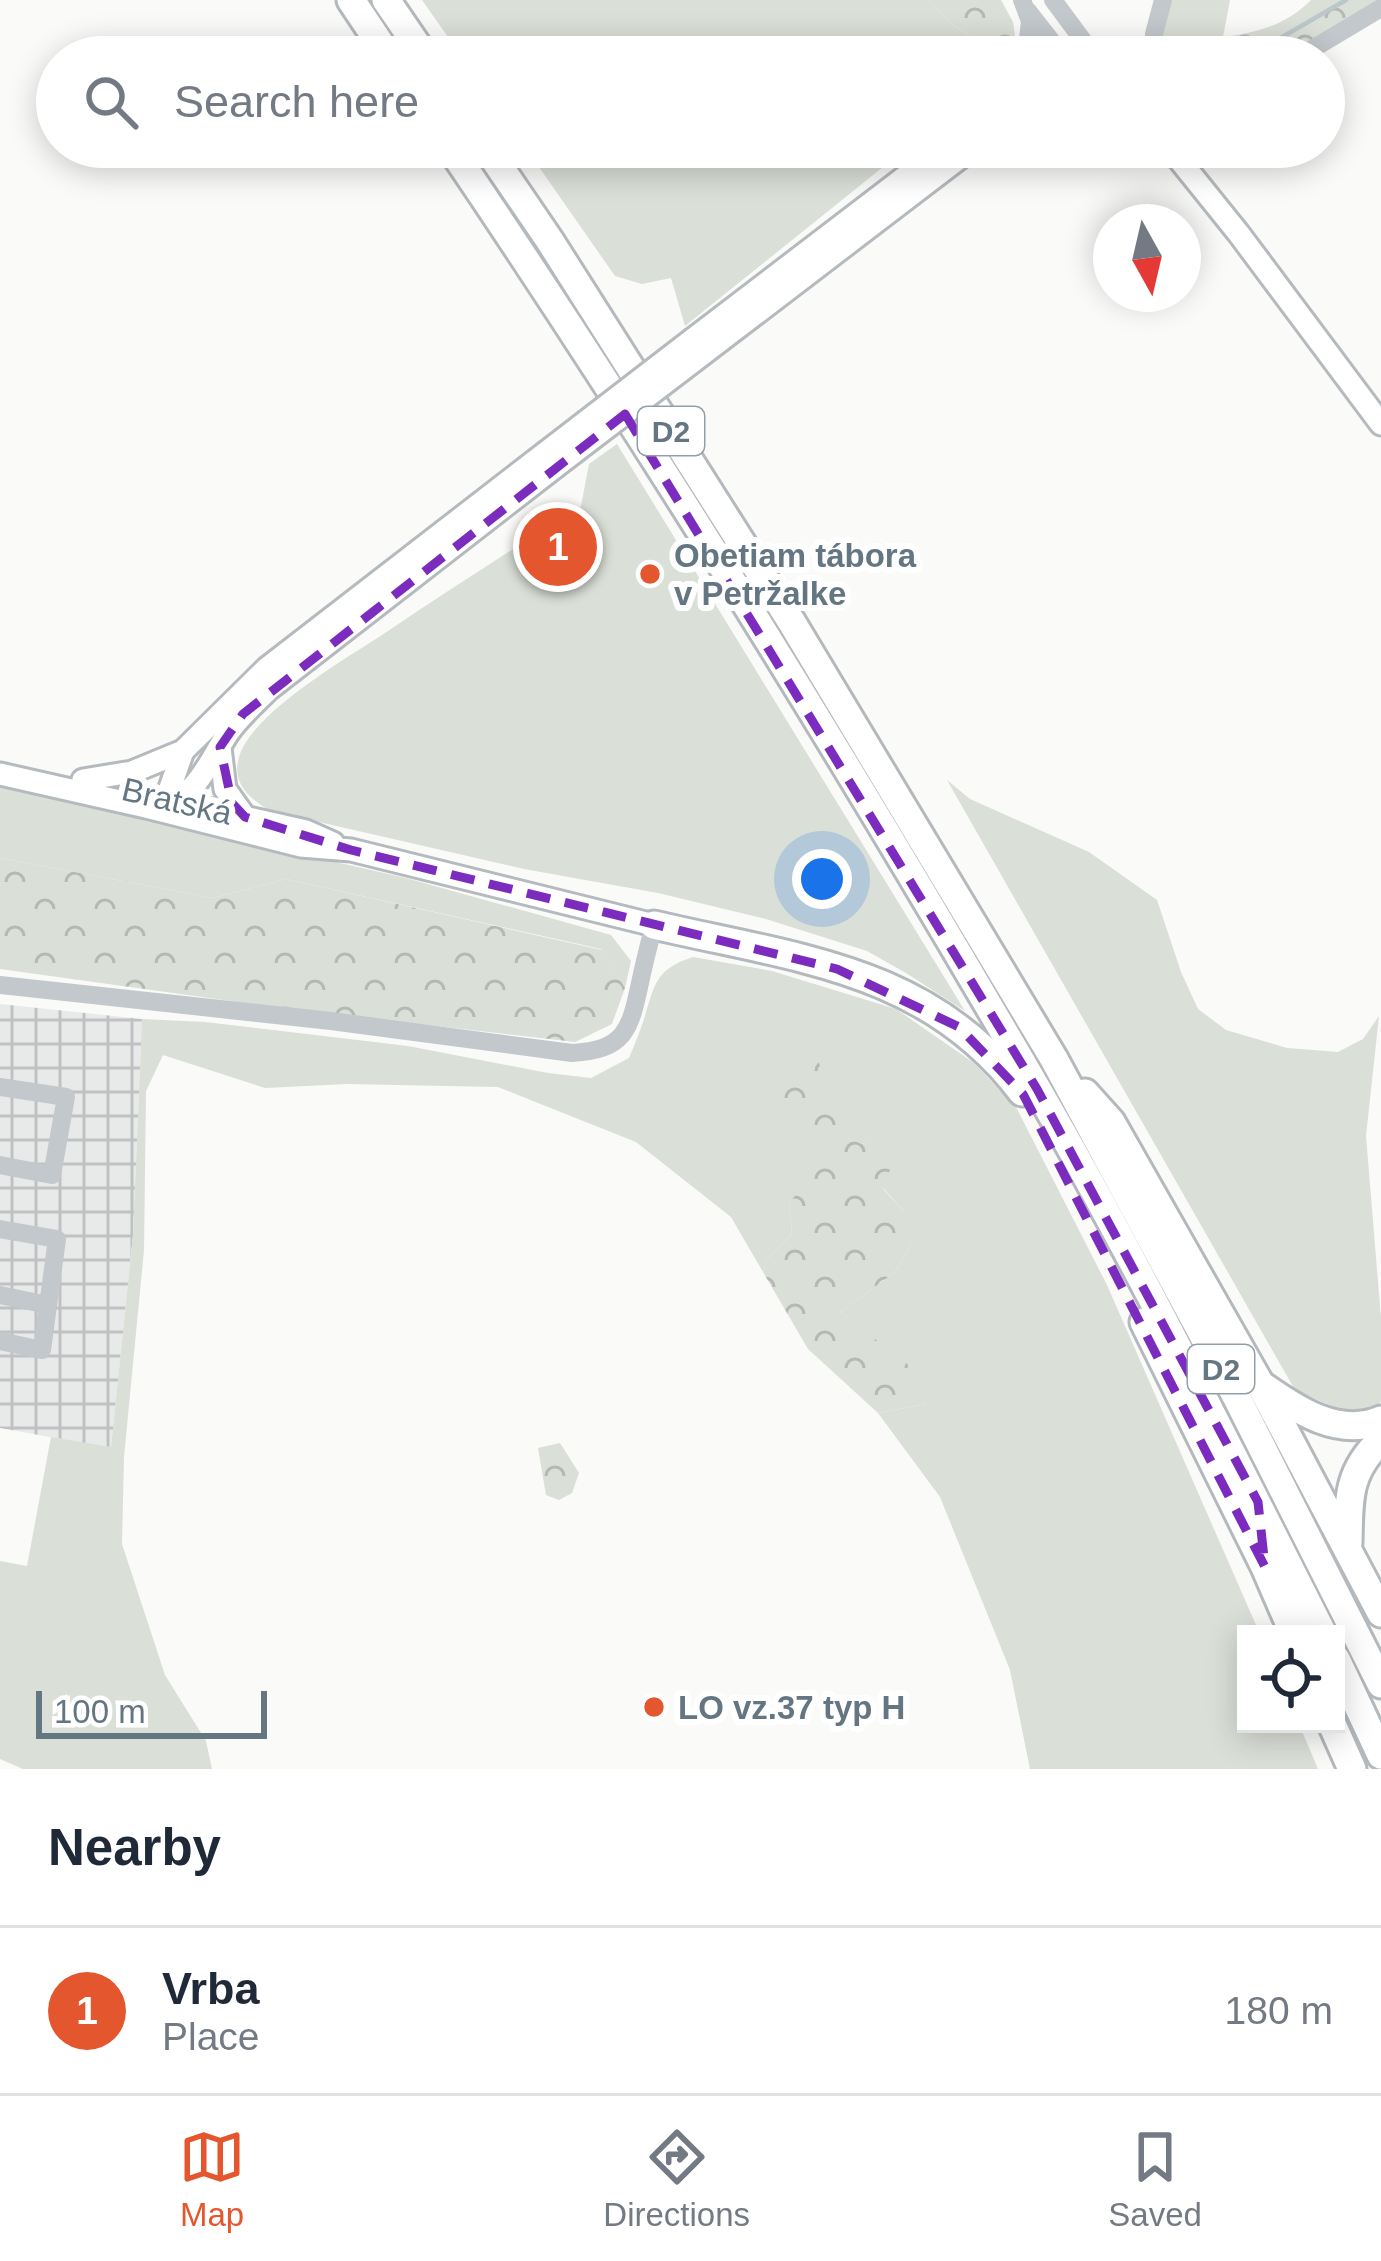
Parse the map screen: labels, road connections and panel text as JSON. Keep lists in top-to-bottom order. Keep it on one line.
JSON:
{"streets":{"highway":["D2"],"main road":["Bratská"]},"places":["Obetiam tábora v Petržalke","LO vz.37 typ H"],"scale_bar":"100 m","north":"bottom","page":{"search":"Search here","pins":"1","scale":"100 m","heading":"Nearby","list":[{"mark":"1","name":"Vrba","note":"Place","value":"180 m"}],"nav":["Map","Directions","Saved"]}}
